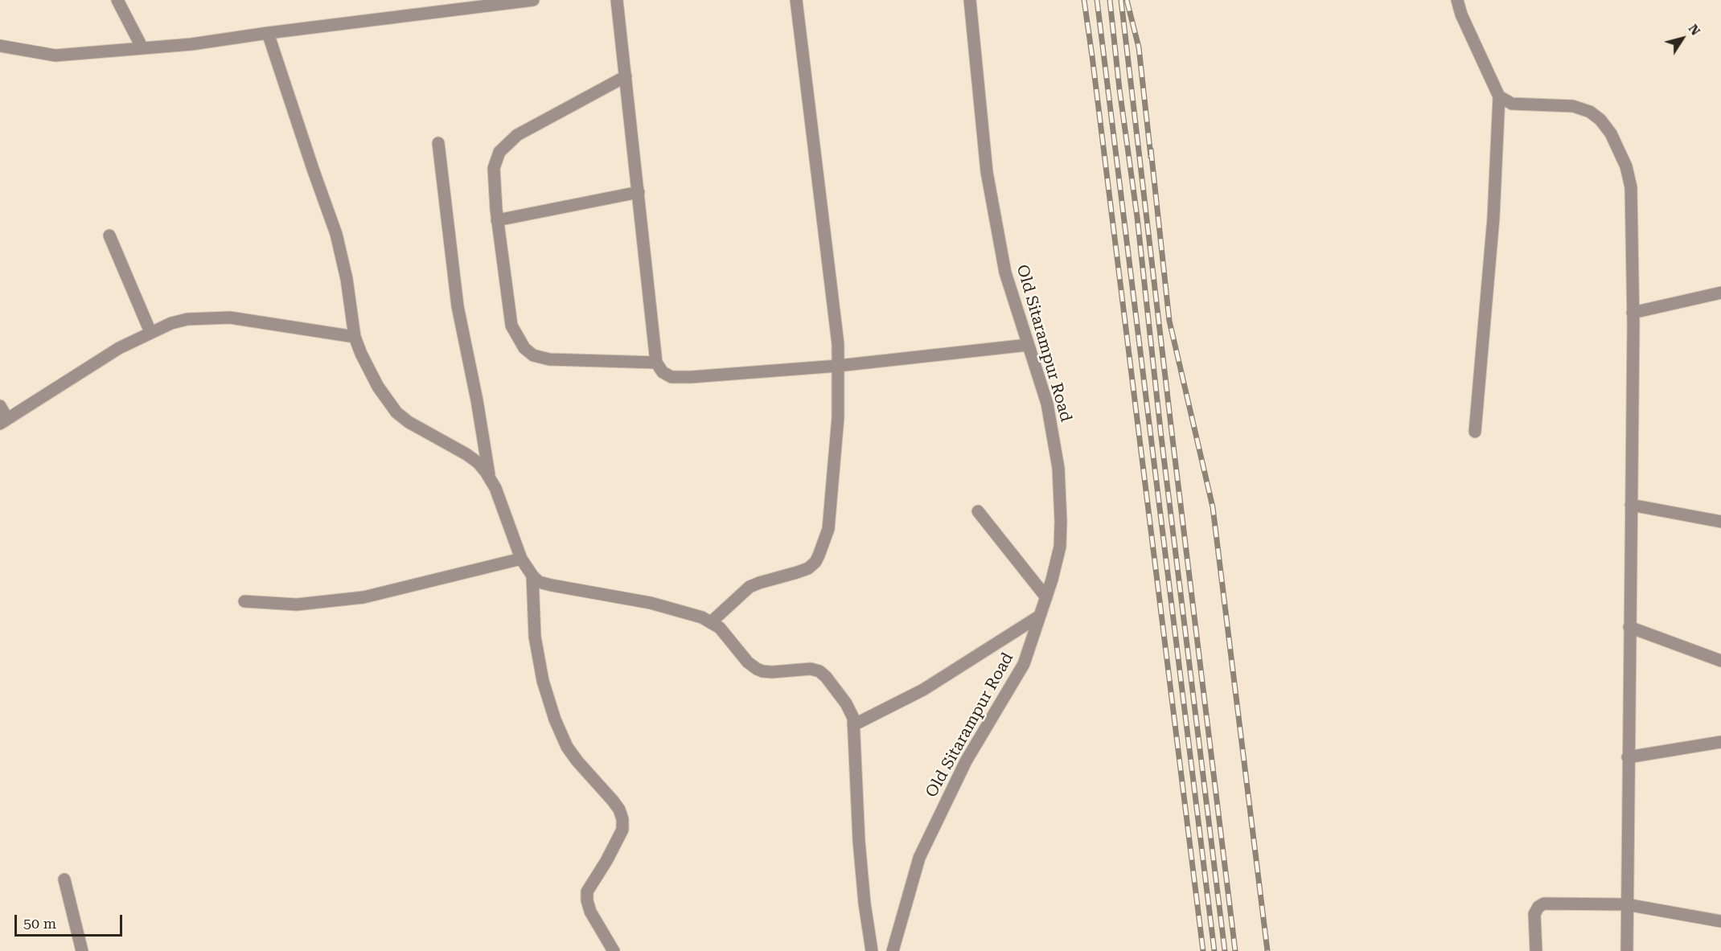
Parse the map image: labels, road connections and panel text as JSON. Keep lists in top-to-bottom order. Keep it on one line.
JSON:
{"streets":{"street":["Old Sitarampur Road"]},"scale_bar":"50 m","north":"top right"}
